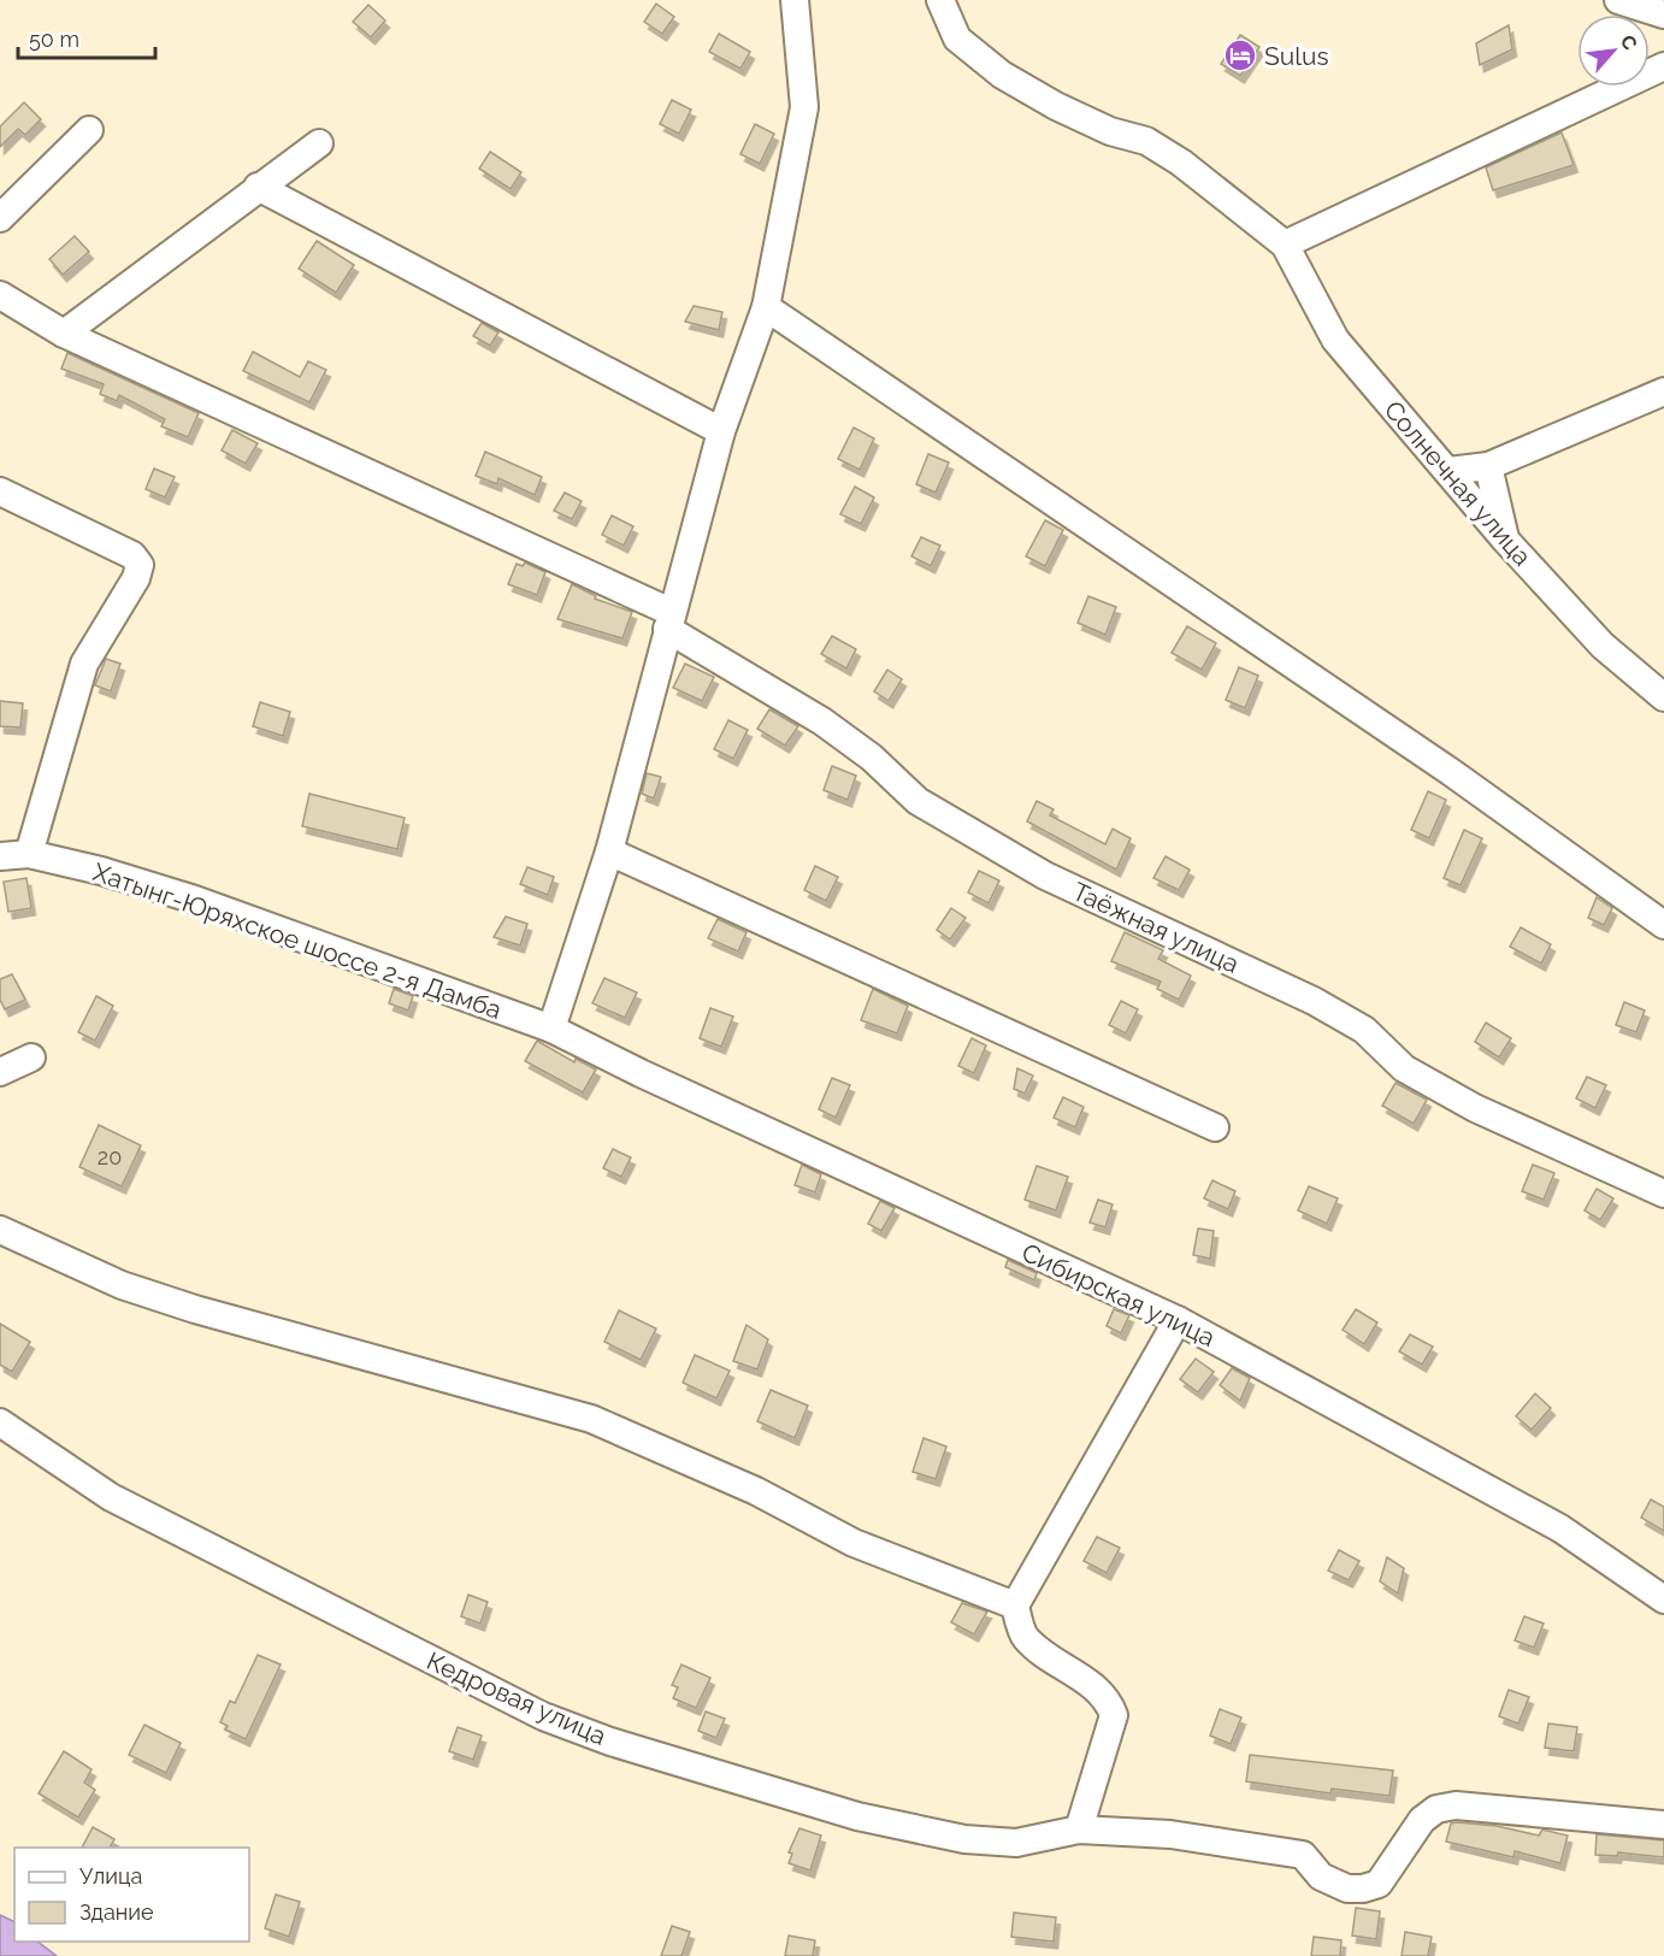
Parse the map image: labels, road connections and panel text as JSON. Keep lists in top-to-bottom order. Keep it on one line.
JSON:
{"streets":{"street":["Солнечная улица","Таёжная улица","Хатынг-Юряхское шоссе 2-я Дамба","Сибирская улица","Кедровая улица"]},"crossings":[["Хатынг-Юряхское шоссе 2-я Дамба","Сибирская улица"]],"places":{"hotel":["Sulus"]},"house_numbers":["20"],"legend":["Улица","Здание"],"scale_bar":"50 m","north":"top right"}
